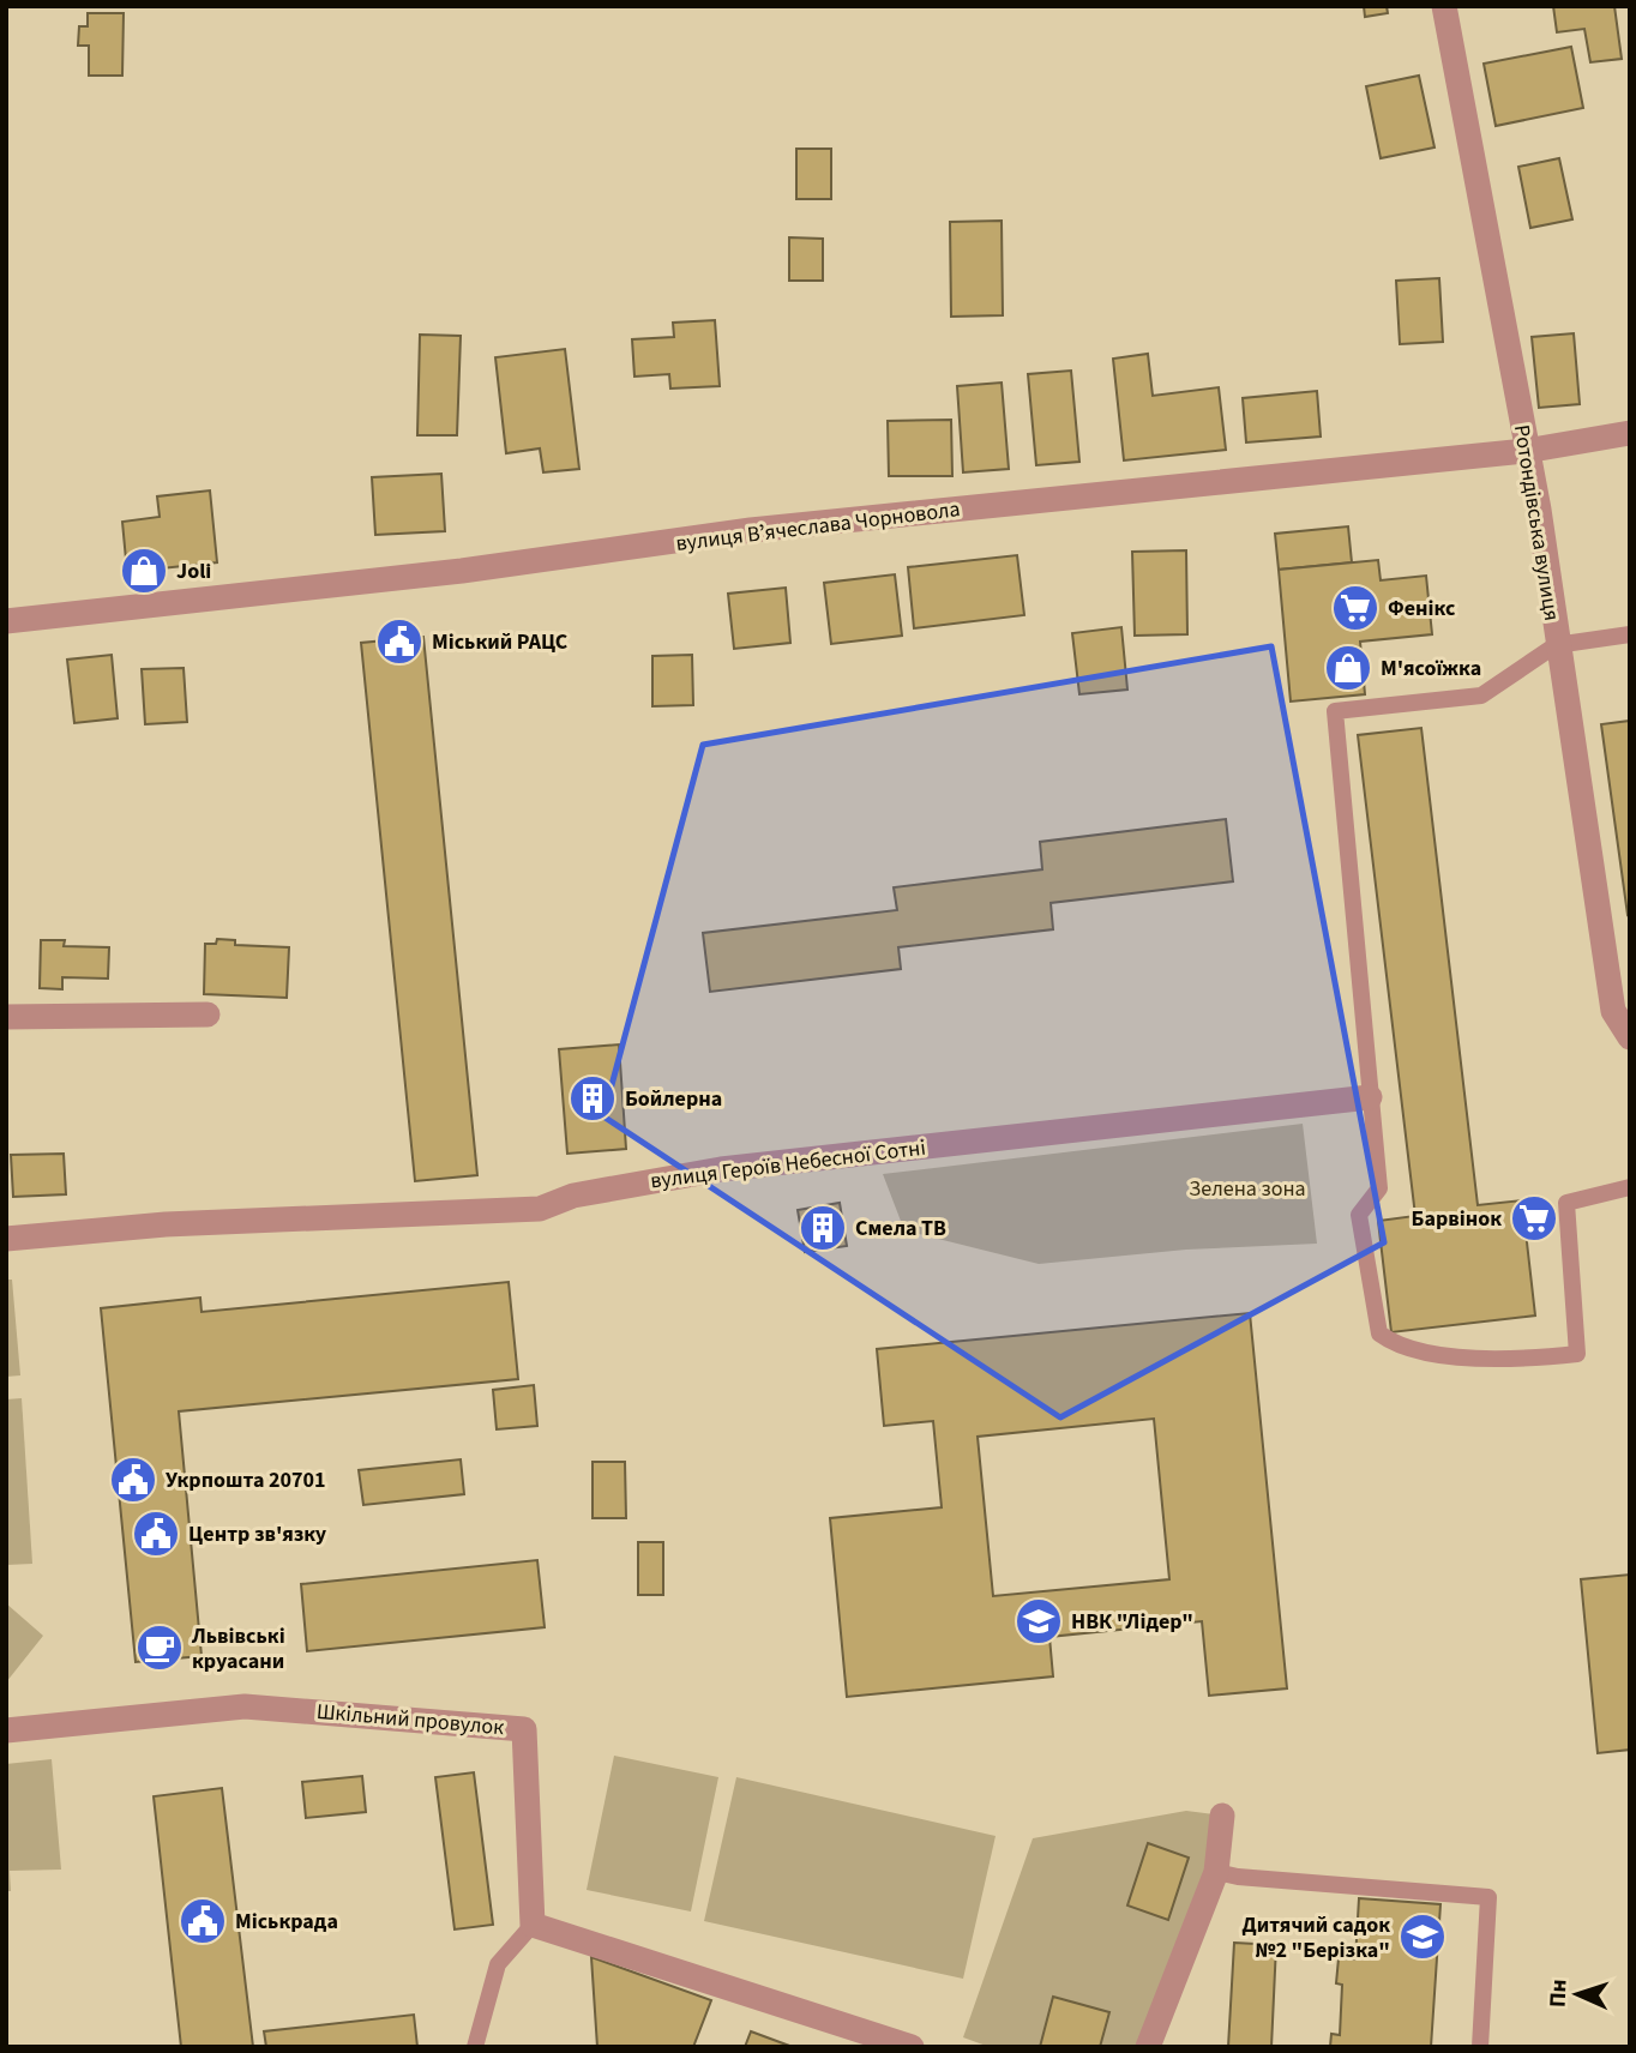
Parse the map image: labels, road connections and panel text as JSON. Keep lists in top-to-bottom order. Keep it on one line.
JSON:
{"streets":{"street":["Ротондівська вулиця","вулиця Вʼячеслава Чорновола","вулиця Героїв Небесної Сотні","Шкільний провулок"]},"crossings":[["Ротондівська вулиця","вулиця Вʼячеслава Чорновола"]],"parks":["Зелена зона"],"places":{"shop":["Joli","М'ясоїжка"],"supermarket":["Фенікс","Барвінок"],"public building":["Міський РАЦС","Укрпошта 20701","Центр зв'язку","Міськрада"],"building":["Бойлерна","Смела ТВ"],"school or university":["НВК \"Лідер\"","Дитячий садок №2 \"Берізка\""],"cafe":["Львівські круасани"]},"north":"left"}
